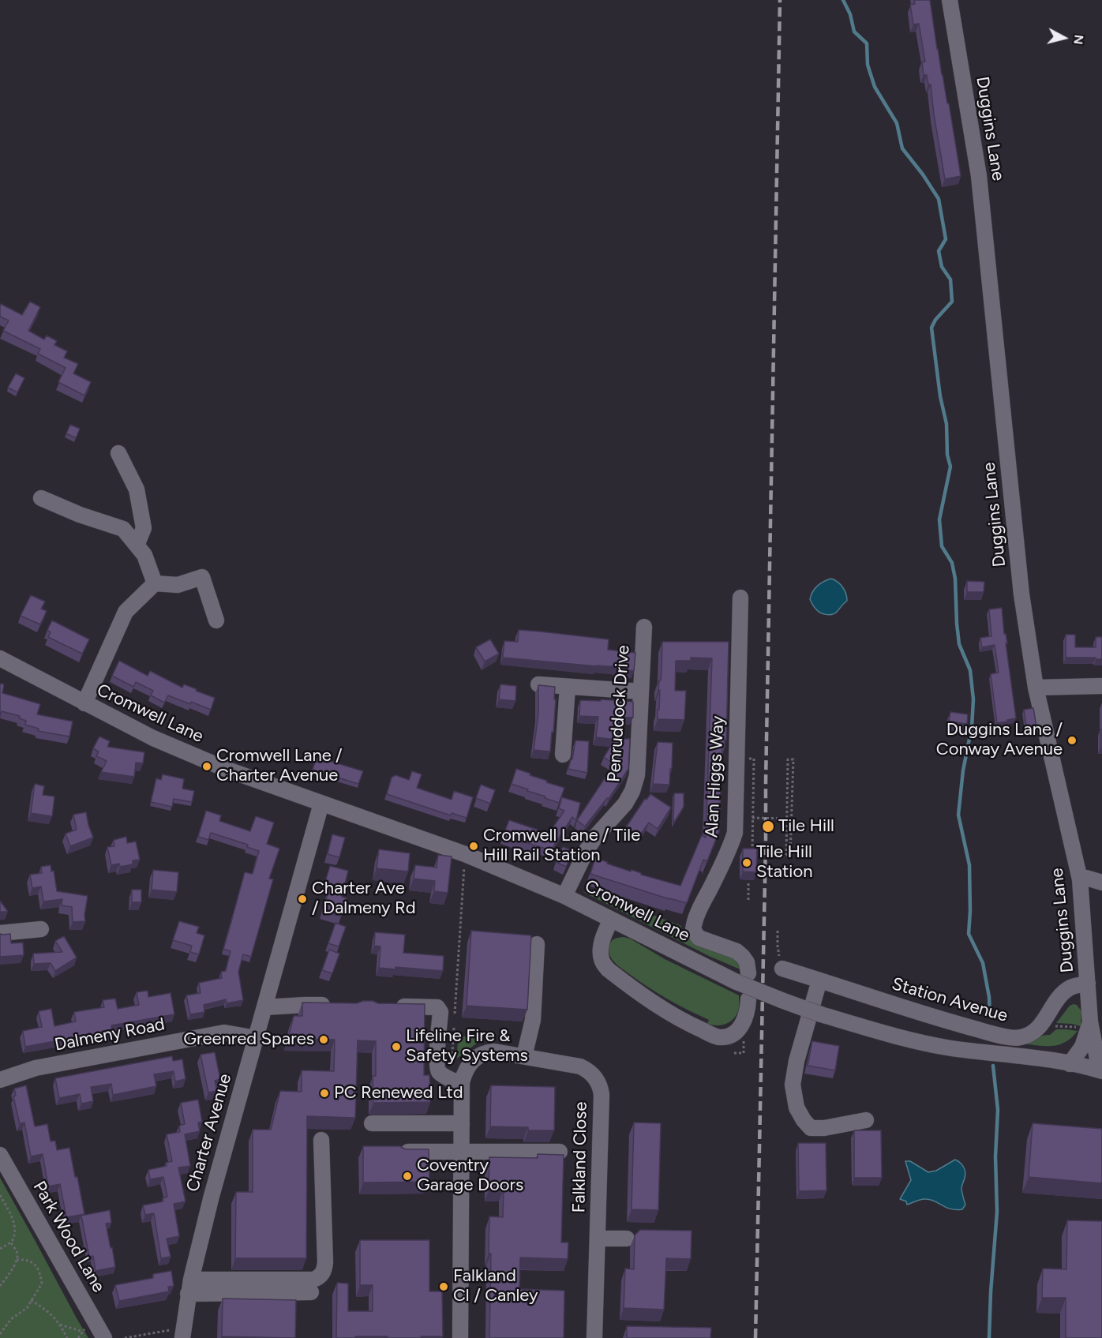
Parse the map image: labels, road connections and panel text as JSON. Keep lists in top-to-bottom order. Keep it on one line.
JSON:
{"streets":{"street":["Duggins Lane","Cromwell Lane","Penruddock Drive","Alan Higgs Way","Station Avenue","Dalmeny Road","Charter Avenue","Falkland Close","Park Wood Lane"]},"crossings":[["Duggins Lane","Cromwell Lane"],["Duggins Lane","Station Avenue"],["Cromwell Lane","Penruddock Drive"],["Cromwell Lane","Alan Higgs Way"],["Cromwell Lane","Charter Avenue"],["Dalmeny Road","Charter Avenue"]],"places":["Duggins Lane / Conway Avenue","Cromwell Lane / Charter Avenue","Tile Hill","Cromwell Lane / Tile Hill Rail Station","Tile Hill Station","Charter Ave / Dalmeny Rd","Greenred Spares","Lifeline Fire & Safety Systems","PC Renewed Ltd","Coventry Garage Doors","Falkland Cl / Canley"],"north":"right"}
